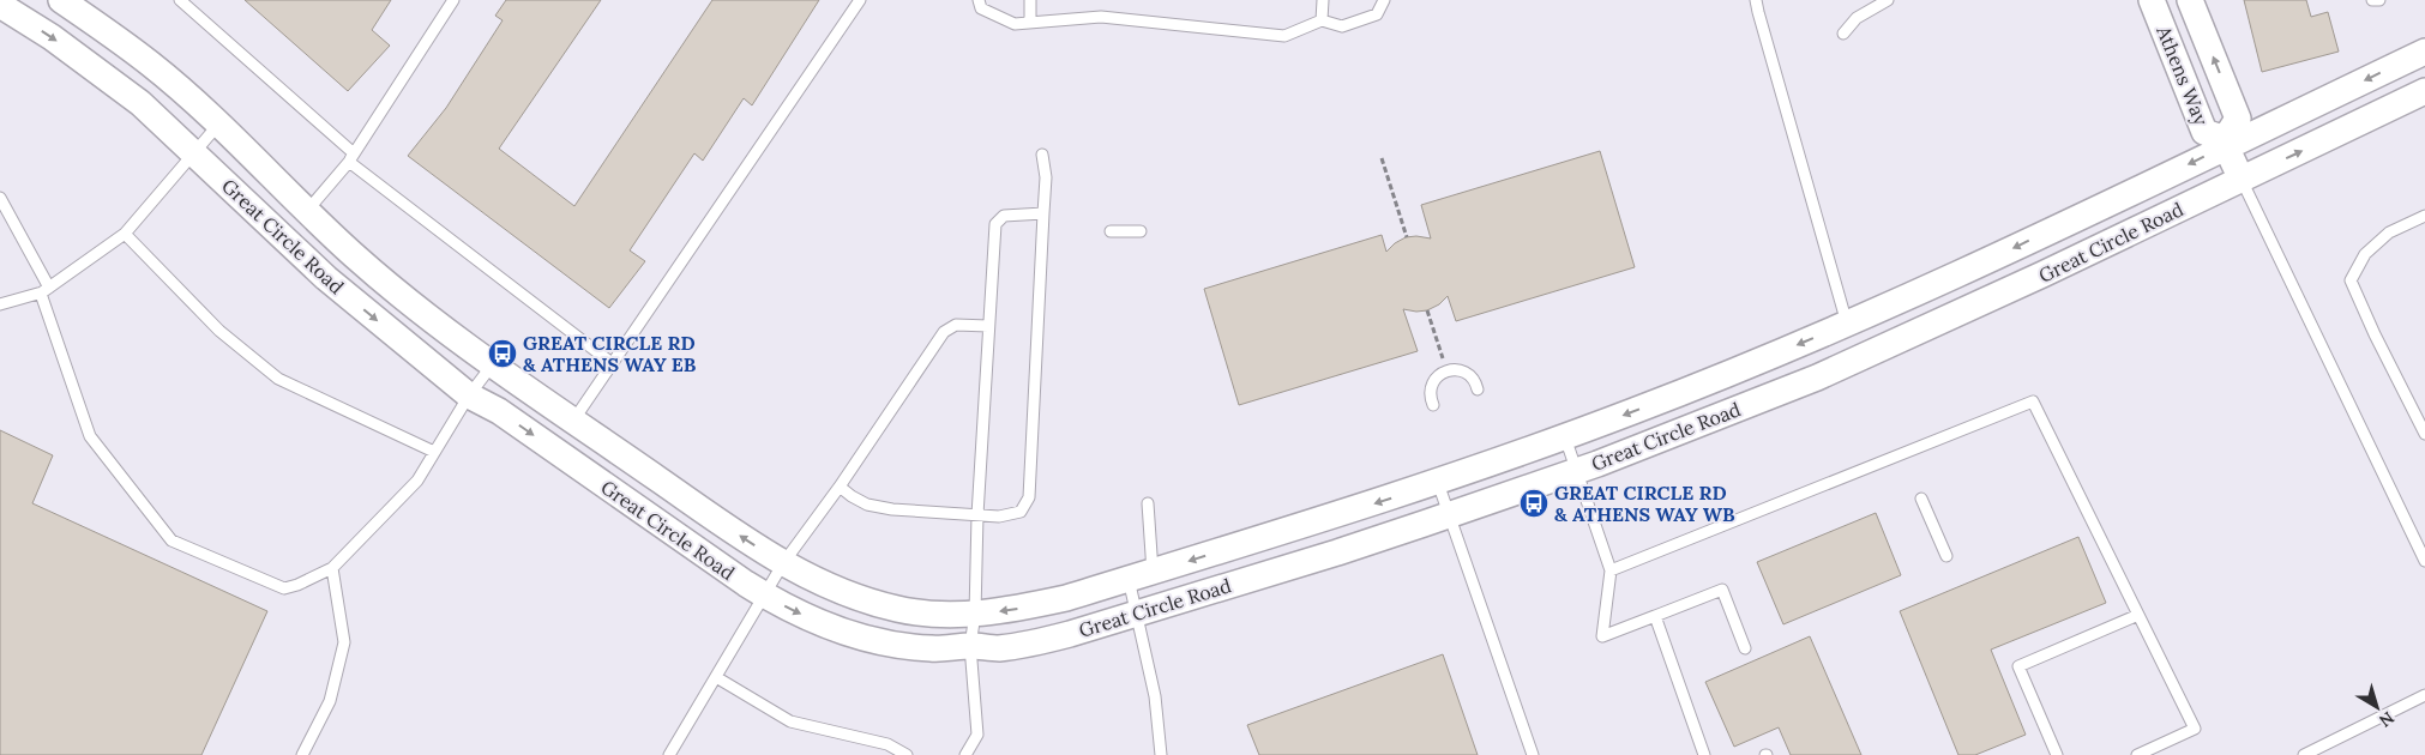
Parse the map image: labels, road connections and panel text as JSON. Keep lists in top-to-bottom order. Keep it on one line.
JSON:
{"streets":{"street":["Athens Way","Great Circle Road"]},"crossings":[["Athens Way","Great Circle Road"]],"places":{"bus stop":["GREAT CIRCLE RD & ATHENS WAY EB","GREAT CIRCLE RD & ATHENS WAY WB"]},"north":"bottom right"}
